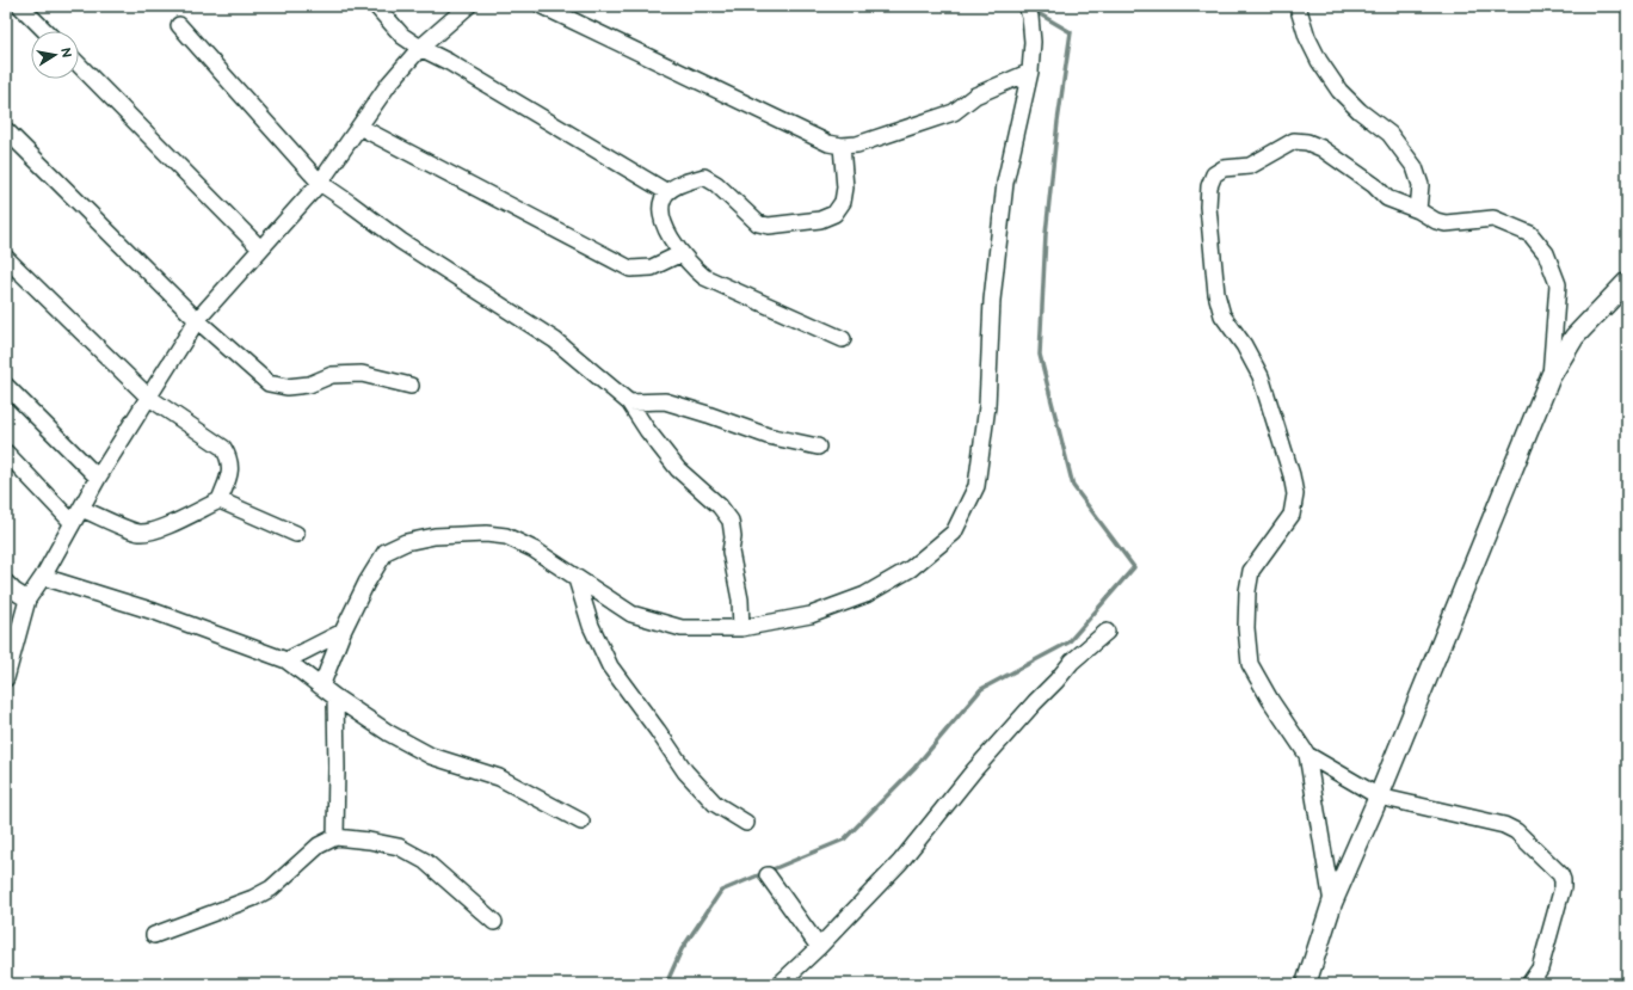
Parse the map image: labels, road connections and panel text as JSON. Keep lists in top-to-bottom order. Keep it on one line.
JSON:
{"north":"right"}
